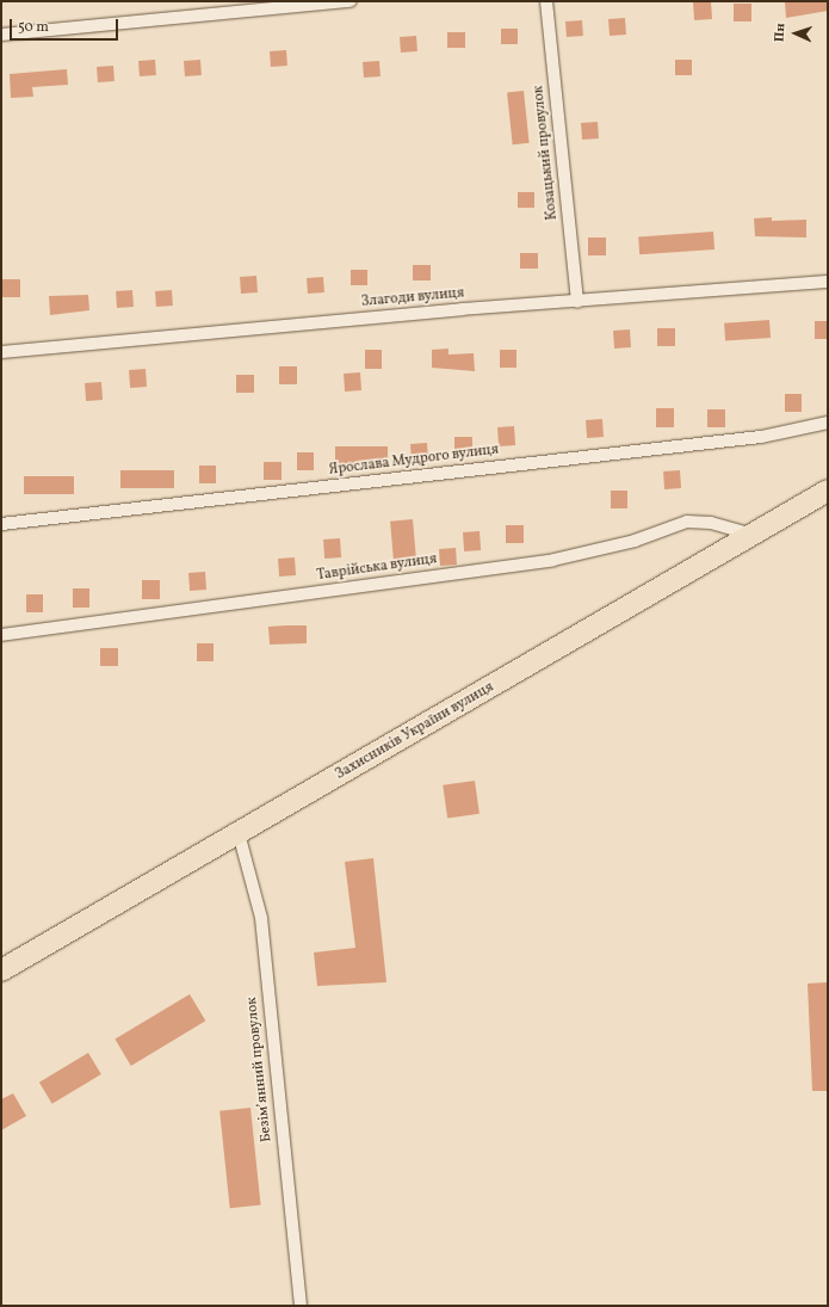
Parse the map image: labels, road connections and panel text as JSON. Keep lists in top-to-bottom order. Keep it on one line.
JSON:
{"streets":{"highway":["Захисників України вулиця"],"street":["Козацький провулок","Злагоди вулиця","Ярослава Мудрого вулиця","Таврійська вулиця","Безімʼянний провулок"]},"crossings":[["Козацький провулок","Злагоди вулиця"],["Таврійська вулиця","Захисників України вулиця"],["Захисників України вулиця","Безімʼянний провулок"]],"scale_bar":"50 m","north":"left"}
